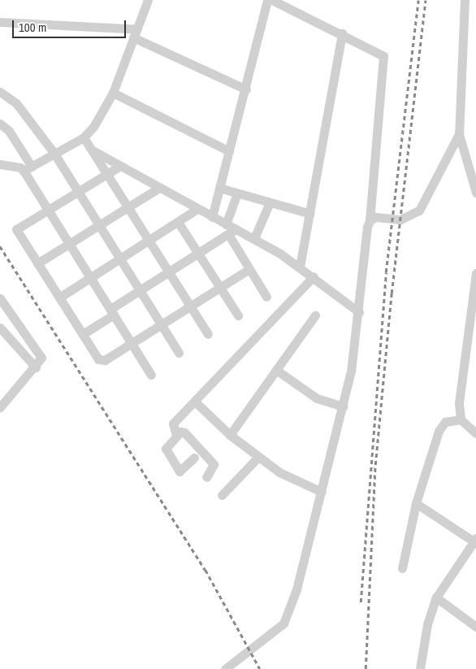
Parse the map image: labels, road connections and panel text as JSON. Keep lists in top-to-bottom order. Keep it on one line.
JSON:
{"scale_bar":"100 m"}
